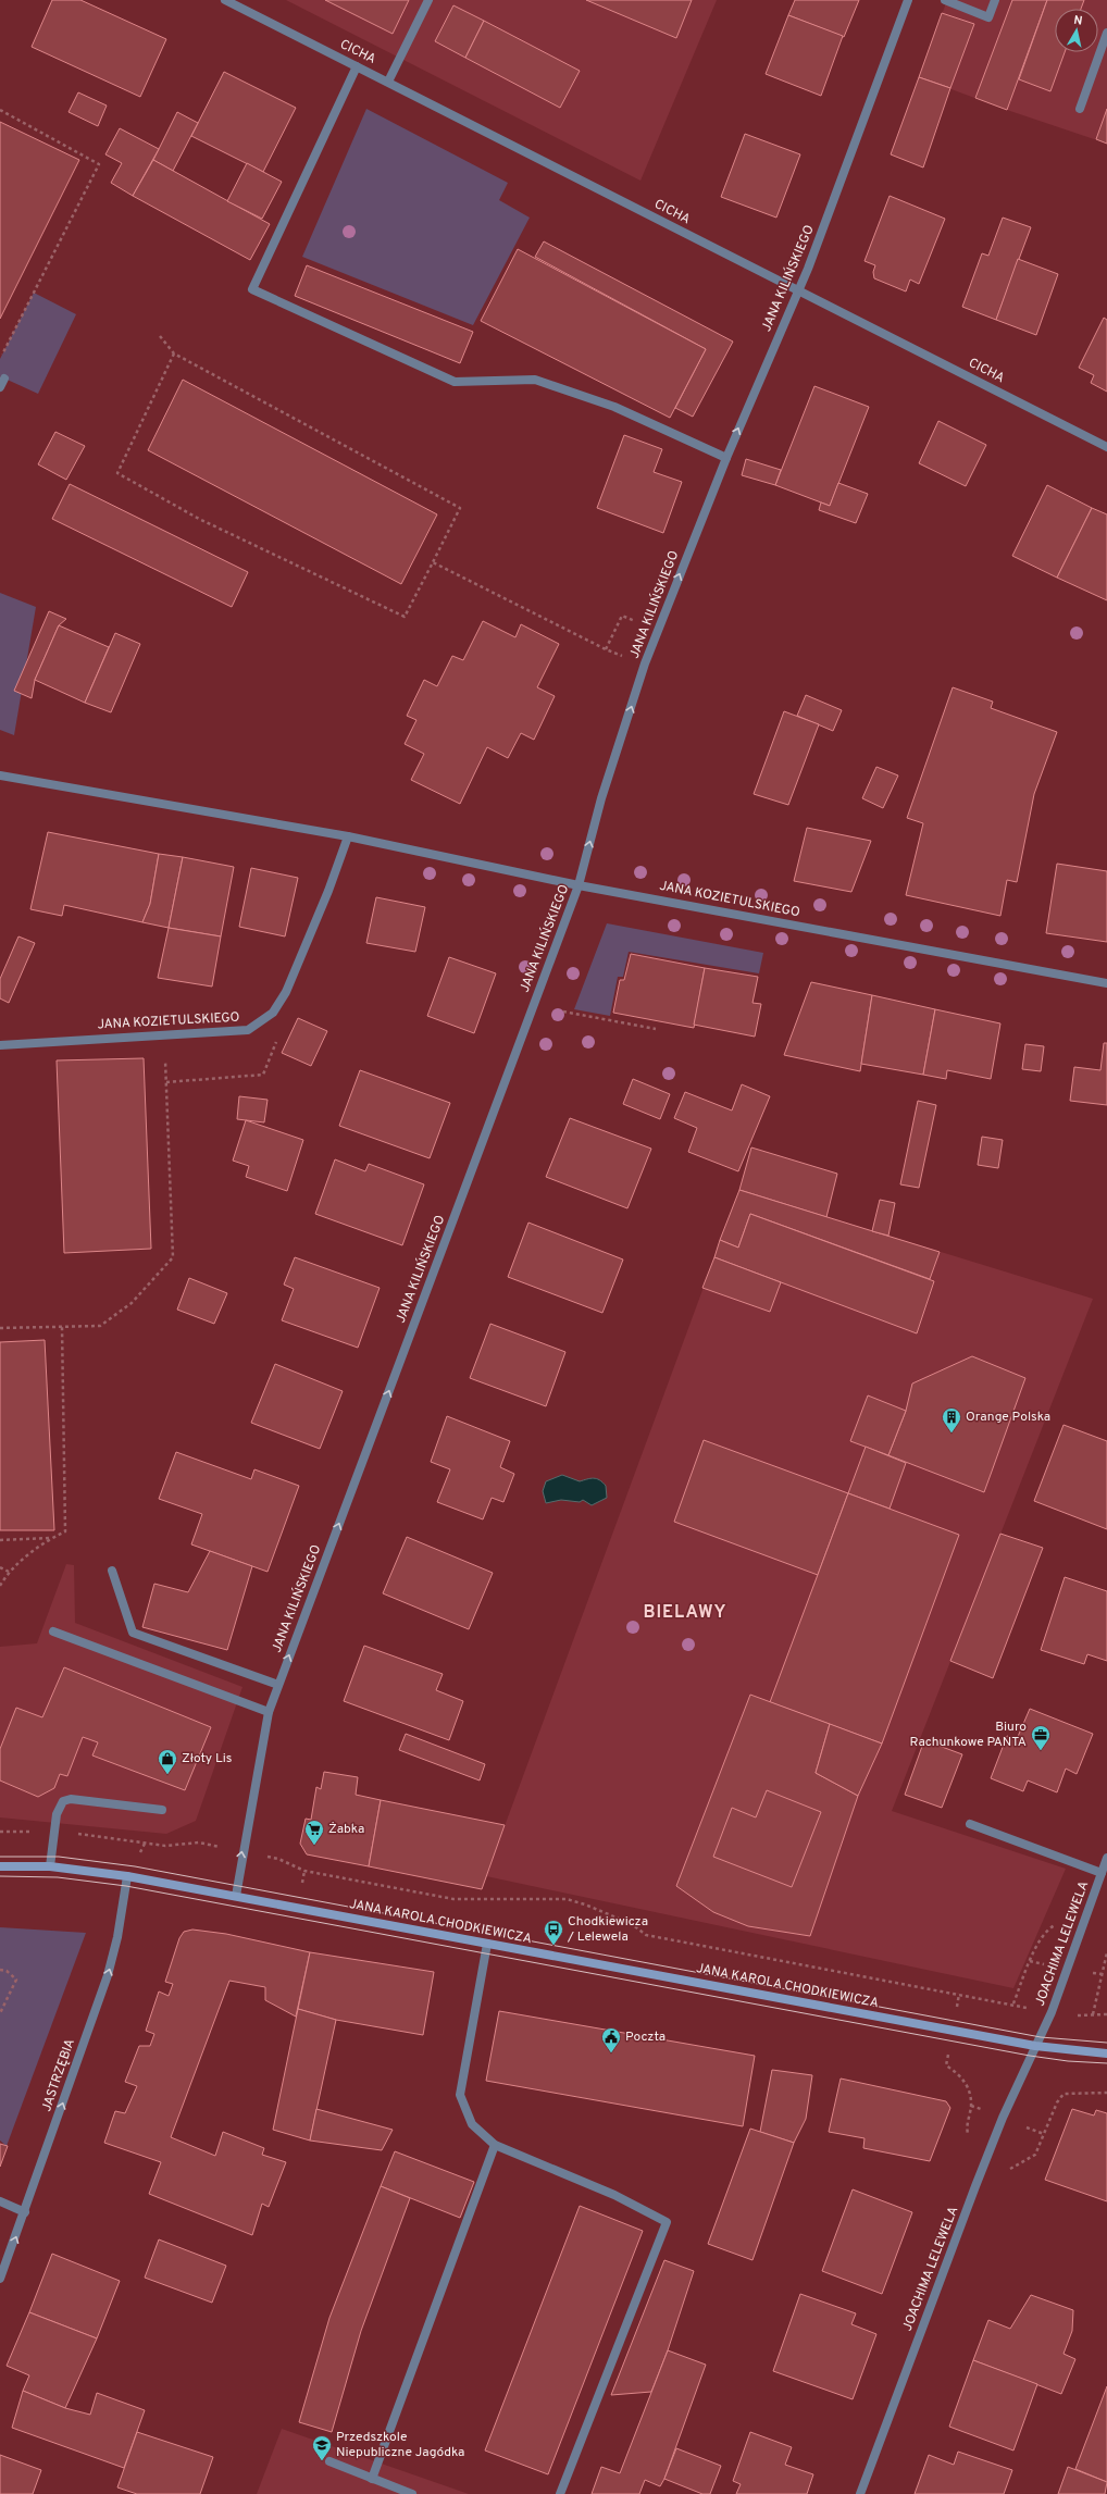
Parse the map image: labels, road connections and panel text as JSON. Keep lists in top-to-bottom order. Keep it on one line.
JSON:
{"streets":{"street":["CICHA","JANA KILIŃSKIEGO","JANA KOZIETULSKIEGO","JANA KAROLA CHODKIEWICZA","JOACHIMA LELEWELA","JASTRZĘBIA"]},"crossings":[["CICHA","JANA KILIŃSKIEGO"],["JANA KILIŃSKIEGO","JANA KOZIETULSKIEGO"],["JANA KILIŃSKIEGO","JANA KAROLA CHODKIEWICZA"],["JANA KAROLA CHODKIEWICZA","JOACHIMA LELEWELA"],["JANA KAROLA CHODKIEWICZA","JASTRZĘBIA"]],"one_way":["JANA KILIŃSKIEGO","JASTRZĘBIA"],"districts":["BIELAWY"],"places":{"building":["Orange Polska"],"office":["Biuro Rachunkowe PANTA"],"shop":["Złoty Lis"],"supermarket":["Żabka"],"bus stop":["Chodkiewicza / Lelewela"],"public building":["Poczta"],"school or university":["Przedszkole Niepubliczne Jagódka"]},"north":"top"}
